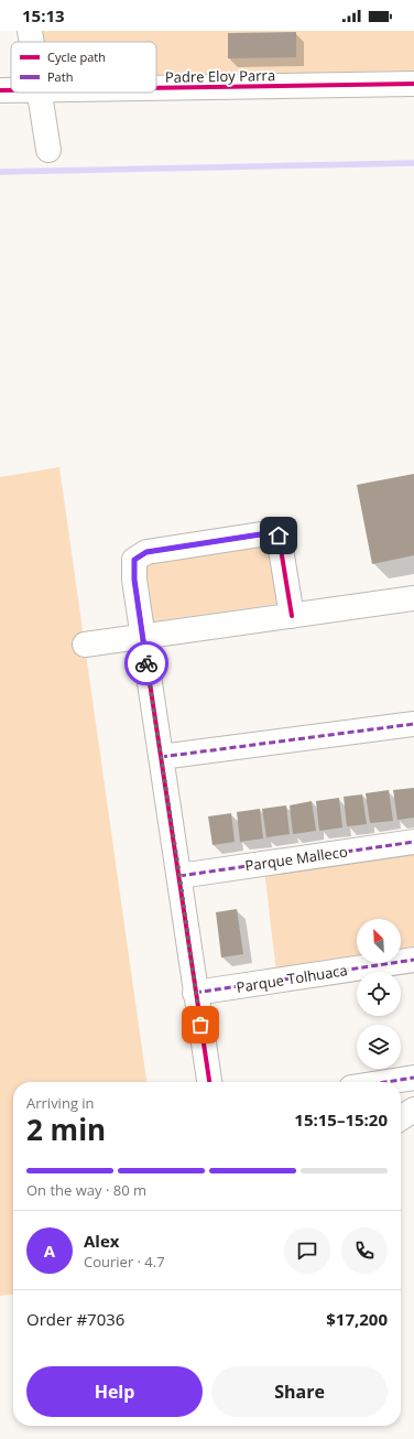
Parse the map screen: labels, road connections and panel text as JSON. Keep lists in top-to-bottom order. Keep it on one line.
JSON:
{"streets":{"street":["Padre Eloy Parra","Parque Malleco","Parque Tolhuaca"]},"legend":["Cycle path","Path"],"north":"top left","page":{"status":"15:13","heading":["2 min","Arriving in","15:15–15:20"],"panel":["Alex","Courier · 4.7","Order #7036","$17,200"],"bar":"On the way · 80 m","round":"A","buttons":["Help","Share"]}}
